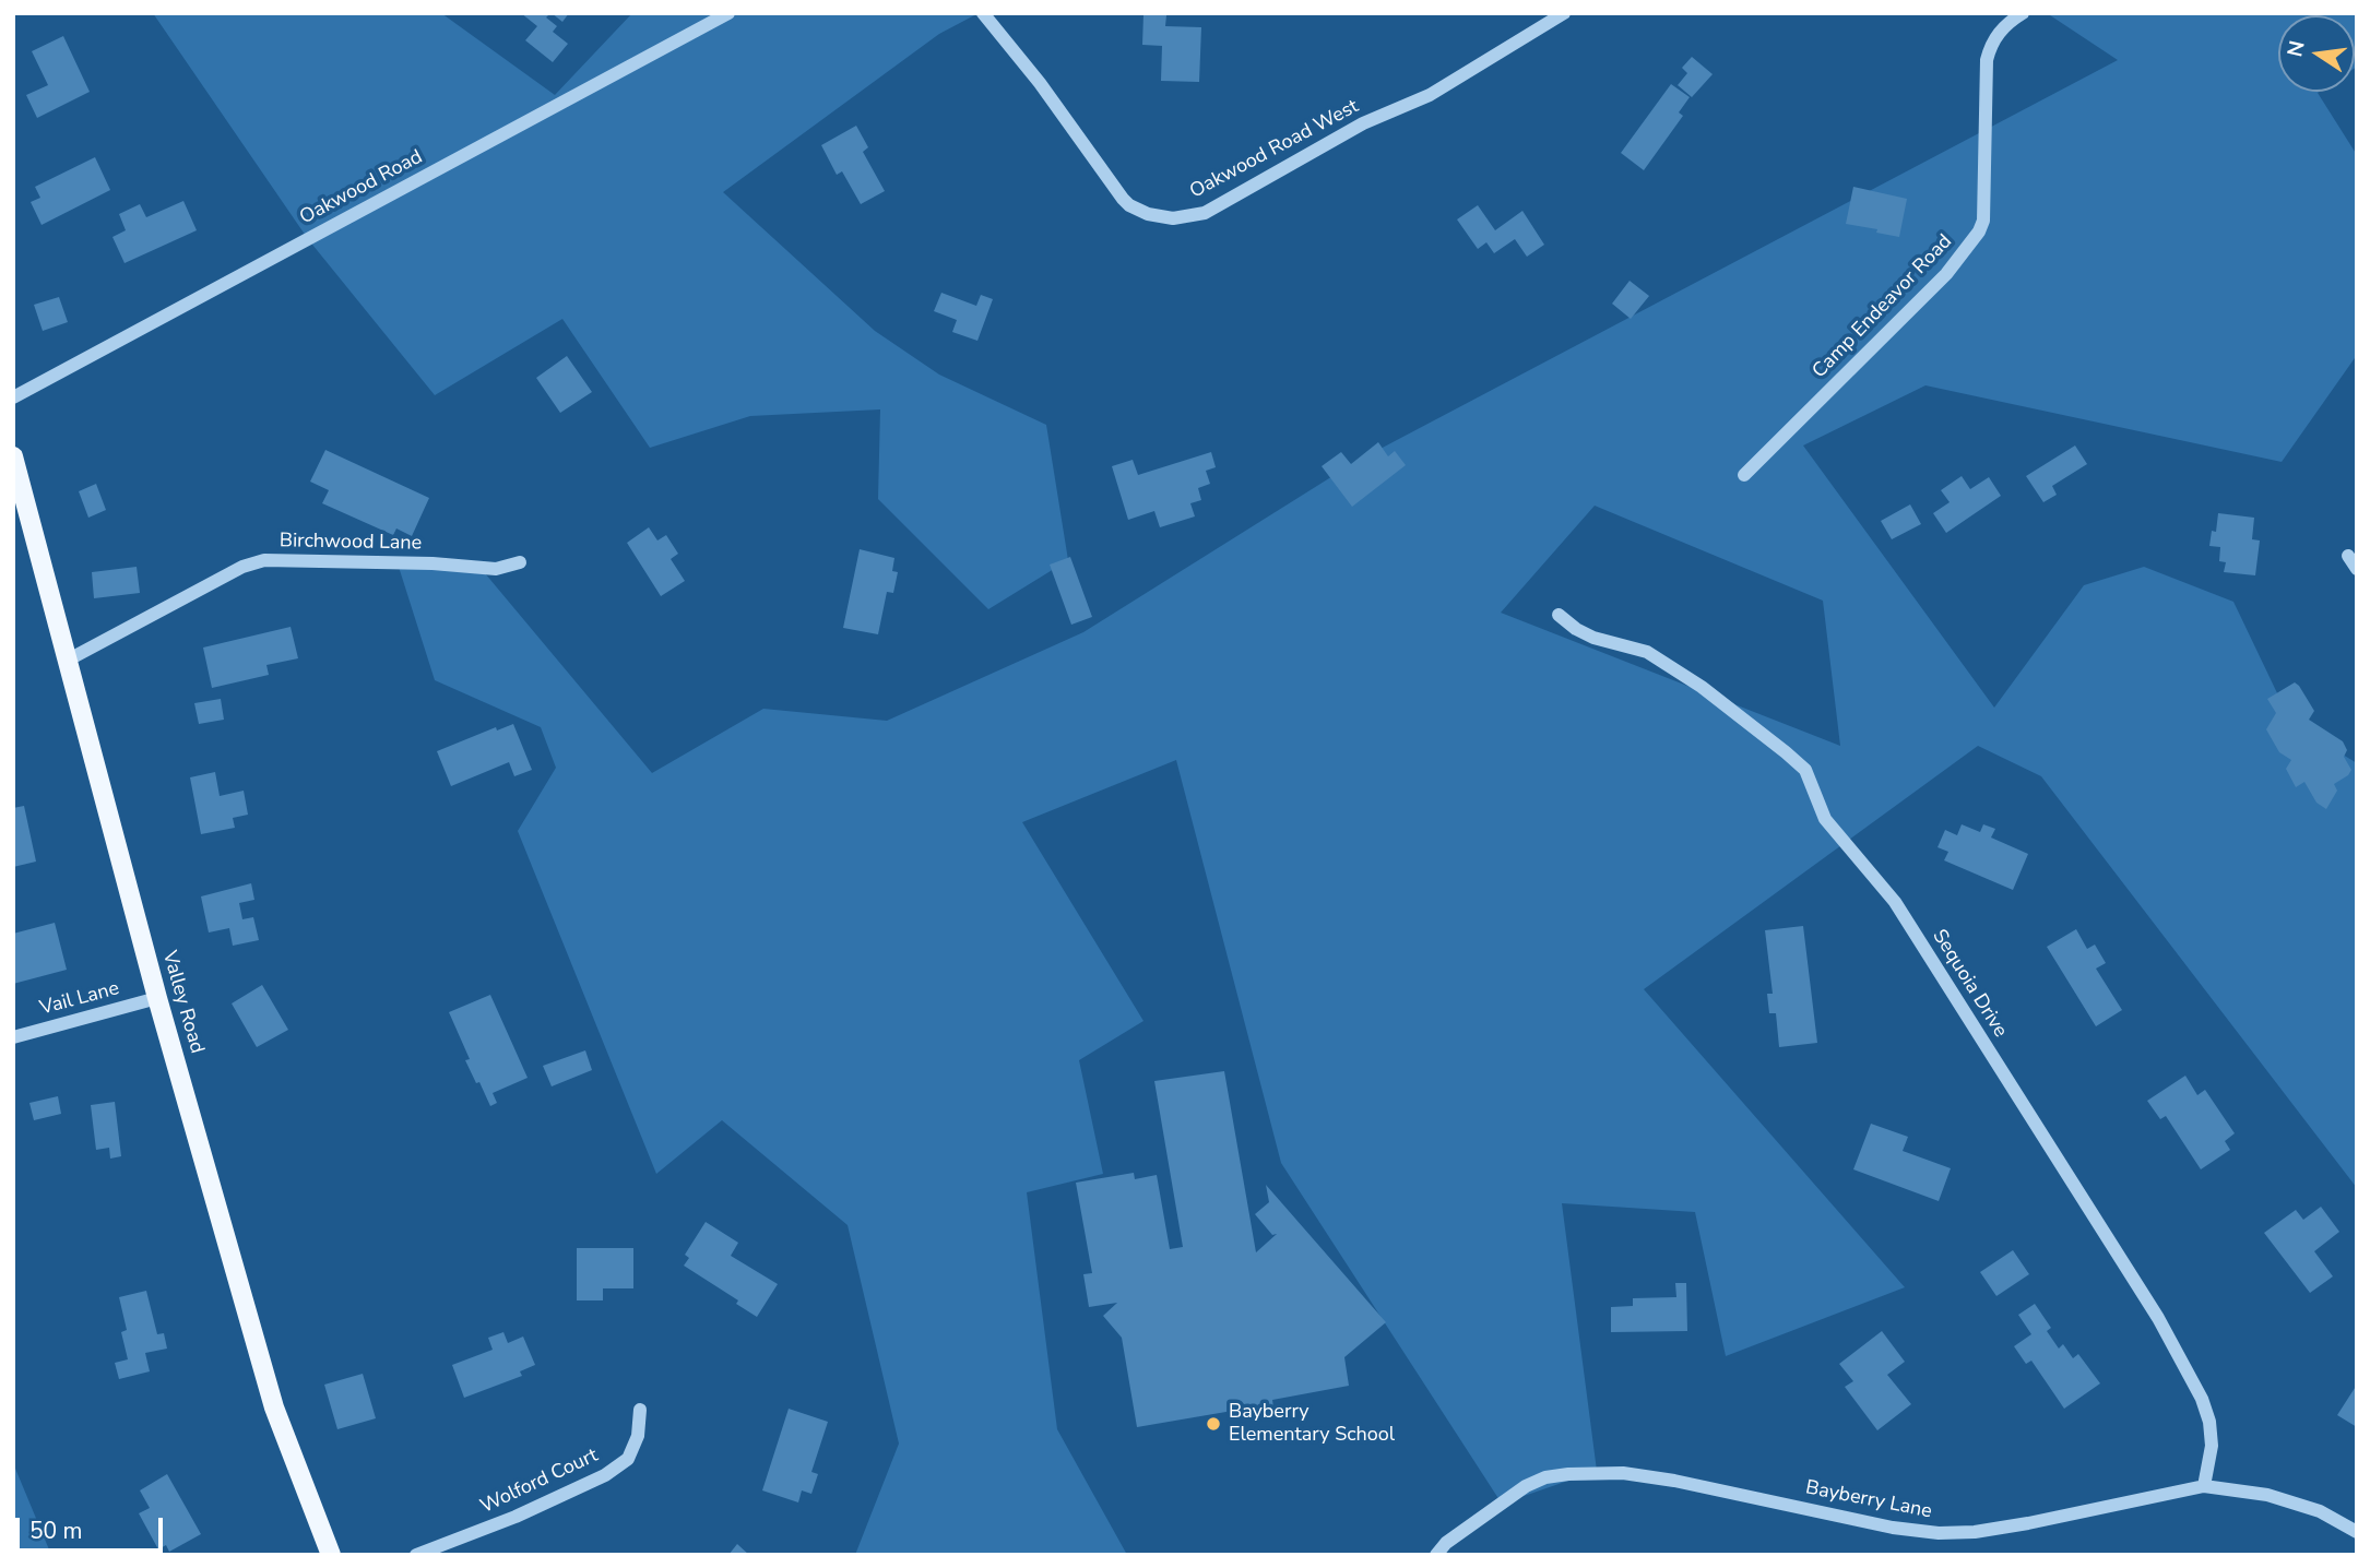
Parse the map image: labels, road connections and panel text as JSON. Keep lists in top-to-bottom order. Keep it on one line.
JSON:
{"streets":{"main road":["Valley Road"],"street":["Oakwood Road West","Oakwood Road","Camp Endeavor Road","Birchwood Lane","Sequoia Drive","Vail Lane","Wolford Court","Bayberry Lane"]},"crossings":[["Birchwood Lane","Valley Road"],["Sequoia Drive","Bayberry Lane"],["Vail Lane","Valley Road"]],"places":["Bayberry Elementary School"],"scale_bar":"50 m","north":"left"}
